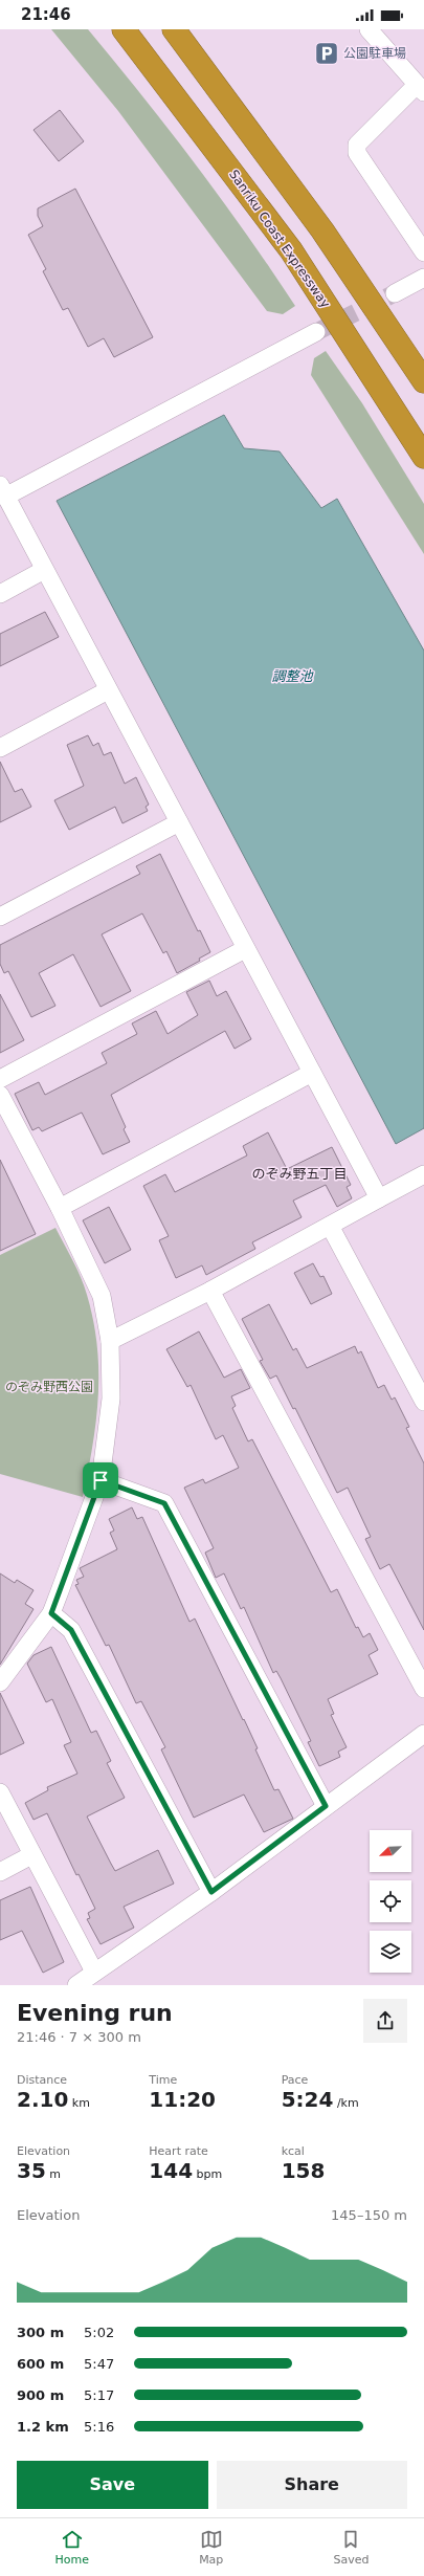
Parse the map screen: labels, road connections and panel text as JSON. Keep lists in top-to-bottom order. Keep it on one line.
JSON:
{"streets":{"highway":["Sanriku Coast Expressway"]},"districts":["のぞみ野五丁目"],"water":["調整池"],"parks":["のぞみ野西公園"],"places":{"parking":["公園駐車場"]},"north":"bottom left","page":{"status":"21:46","heading":["Evening run","21:46 · 7 × 300 m"],"stats":[["Distance","2.10 km"],["Time","11:20"],["Pace","5:24 /km"],["Elevation","35 m"],["Heart rate","144 bpm"],["kcal","158"]],"chart":["Elevation","145–150 m"],"list":[{"name":"300 m","note":"5:02"},{"name":"600 m","note":"5:47"},{"name":"900 m","note":"5:17"},{"name":"1.2 km","note":"5:16"}],"buttons":["Save","Share"],"tabs":["Home","Map","Saved"]}}
